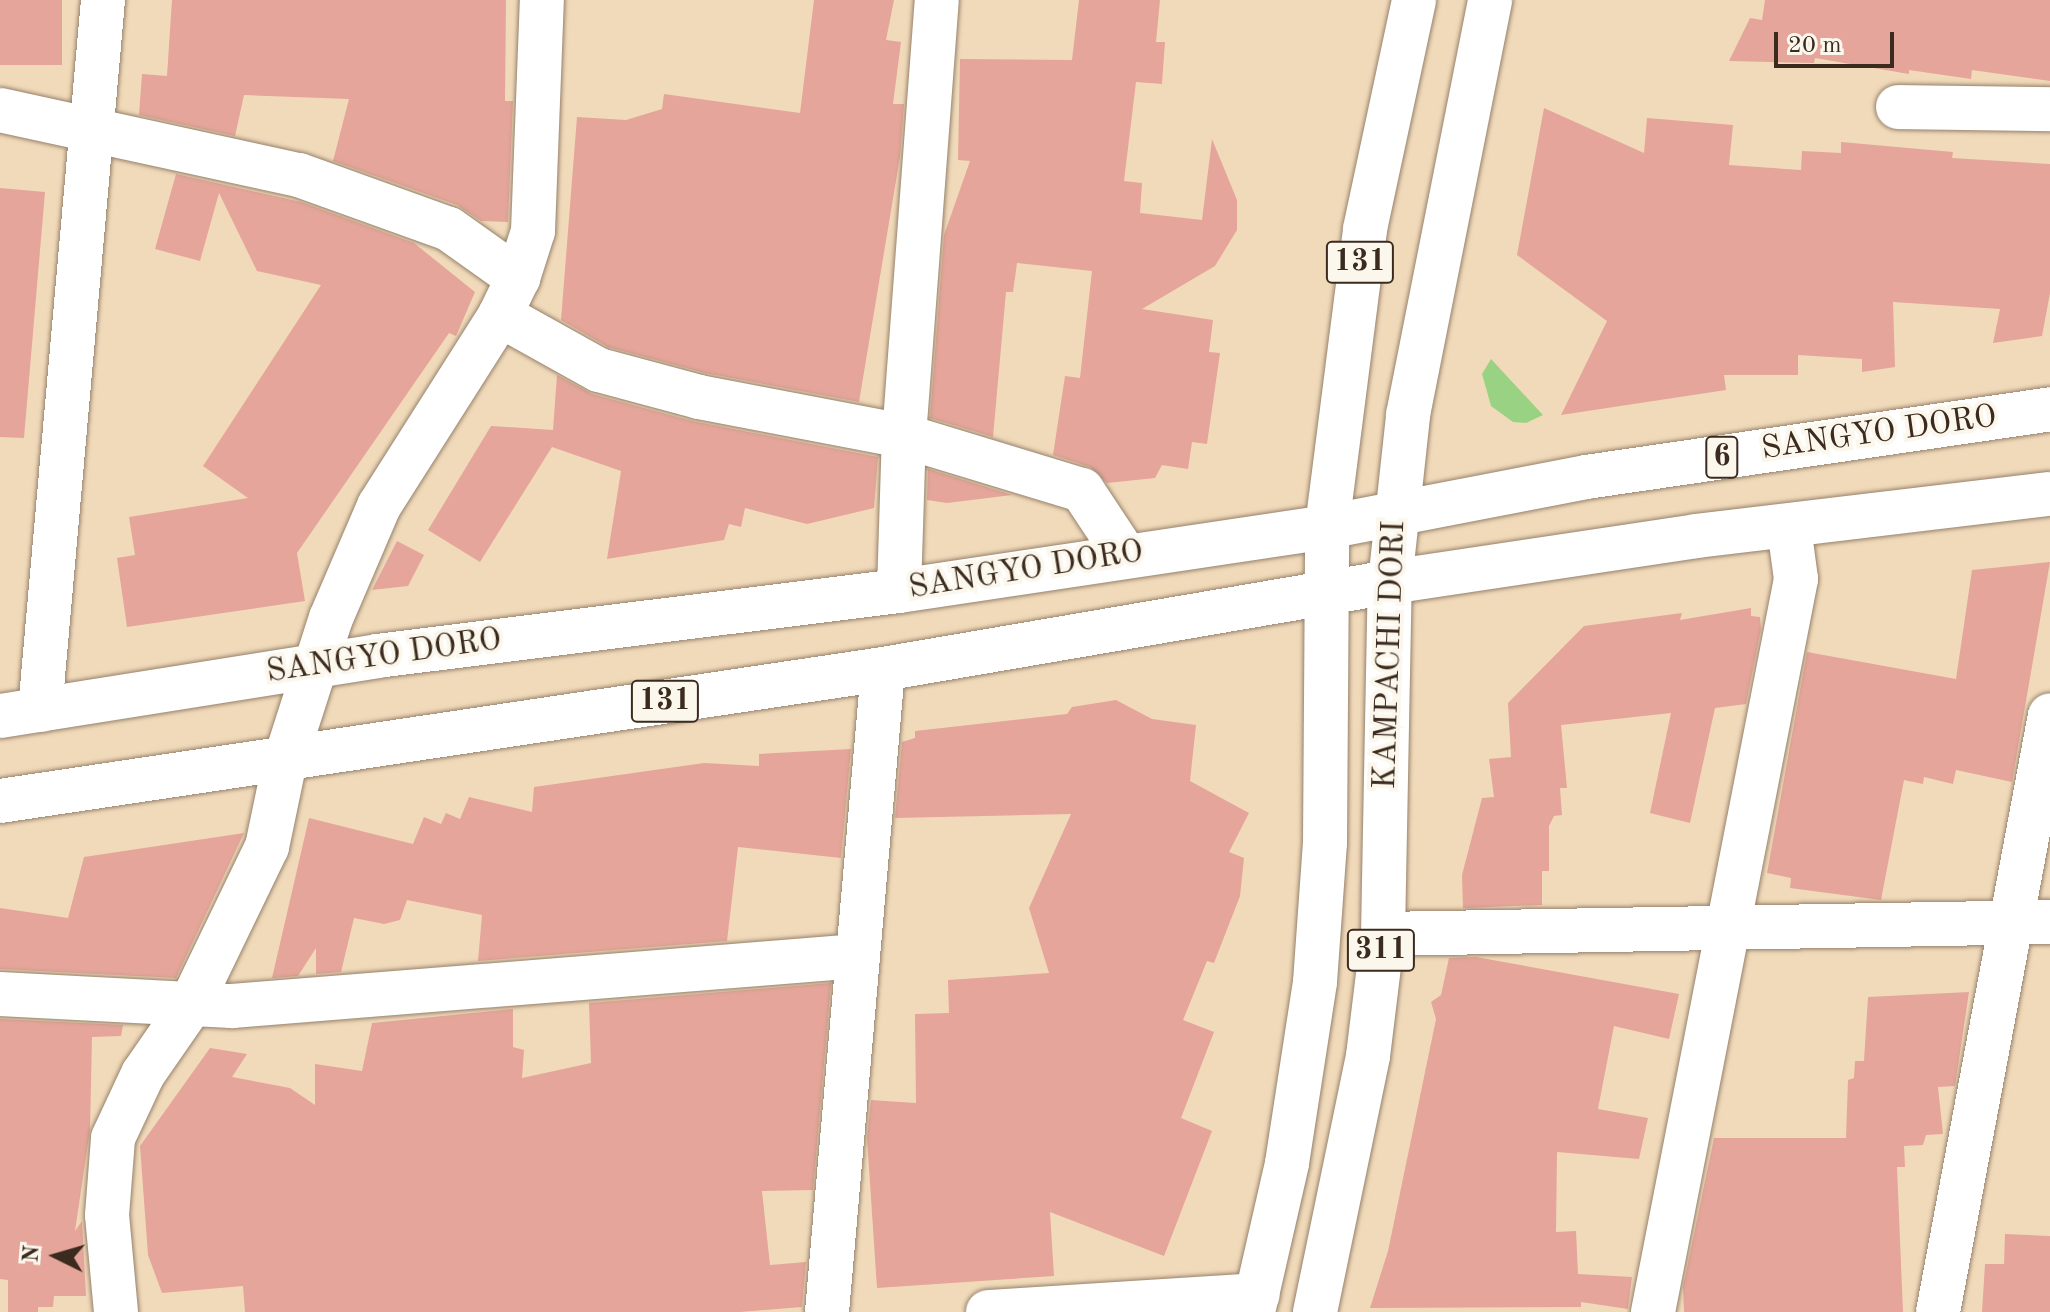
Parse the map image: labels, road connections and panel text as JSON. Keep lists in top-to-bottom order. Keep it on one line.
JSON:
{"streets":{"main road":["131","SANGYO DORO","6","KAMPACHI DORI","311"]},"crossings":[["131","KAMPACHI DORI"],["SANGYO DORO","KAMPACHI DORI"]],"scale_bar":"20 m","north":"left"}
